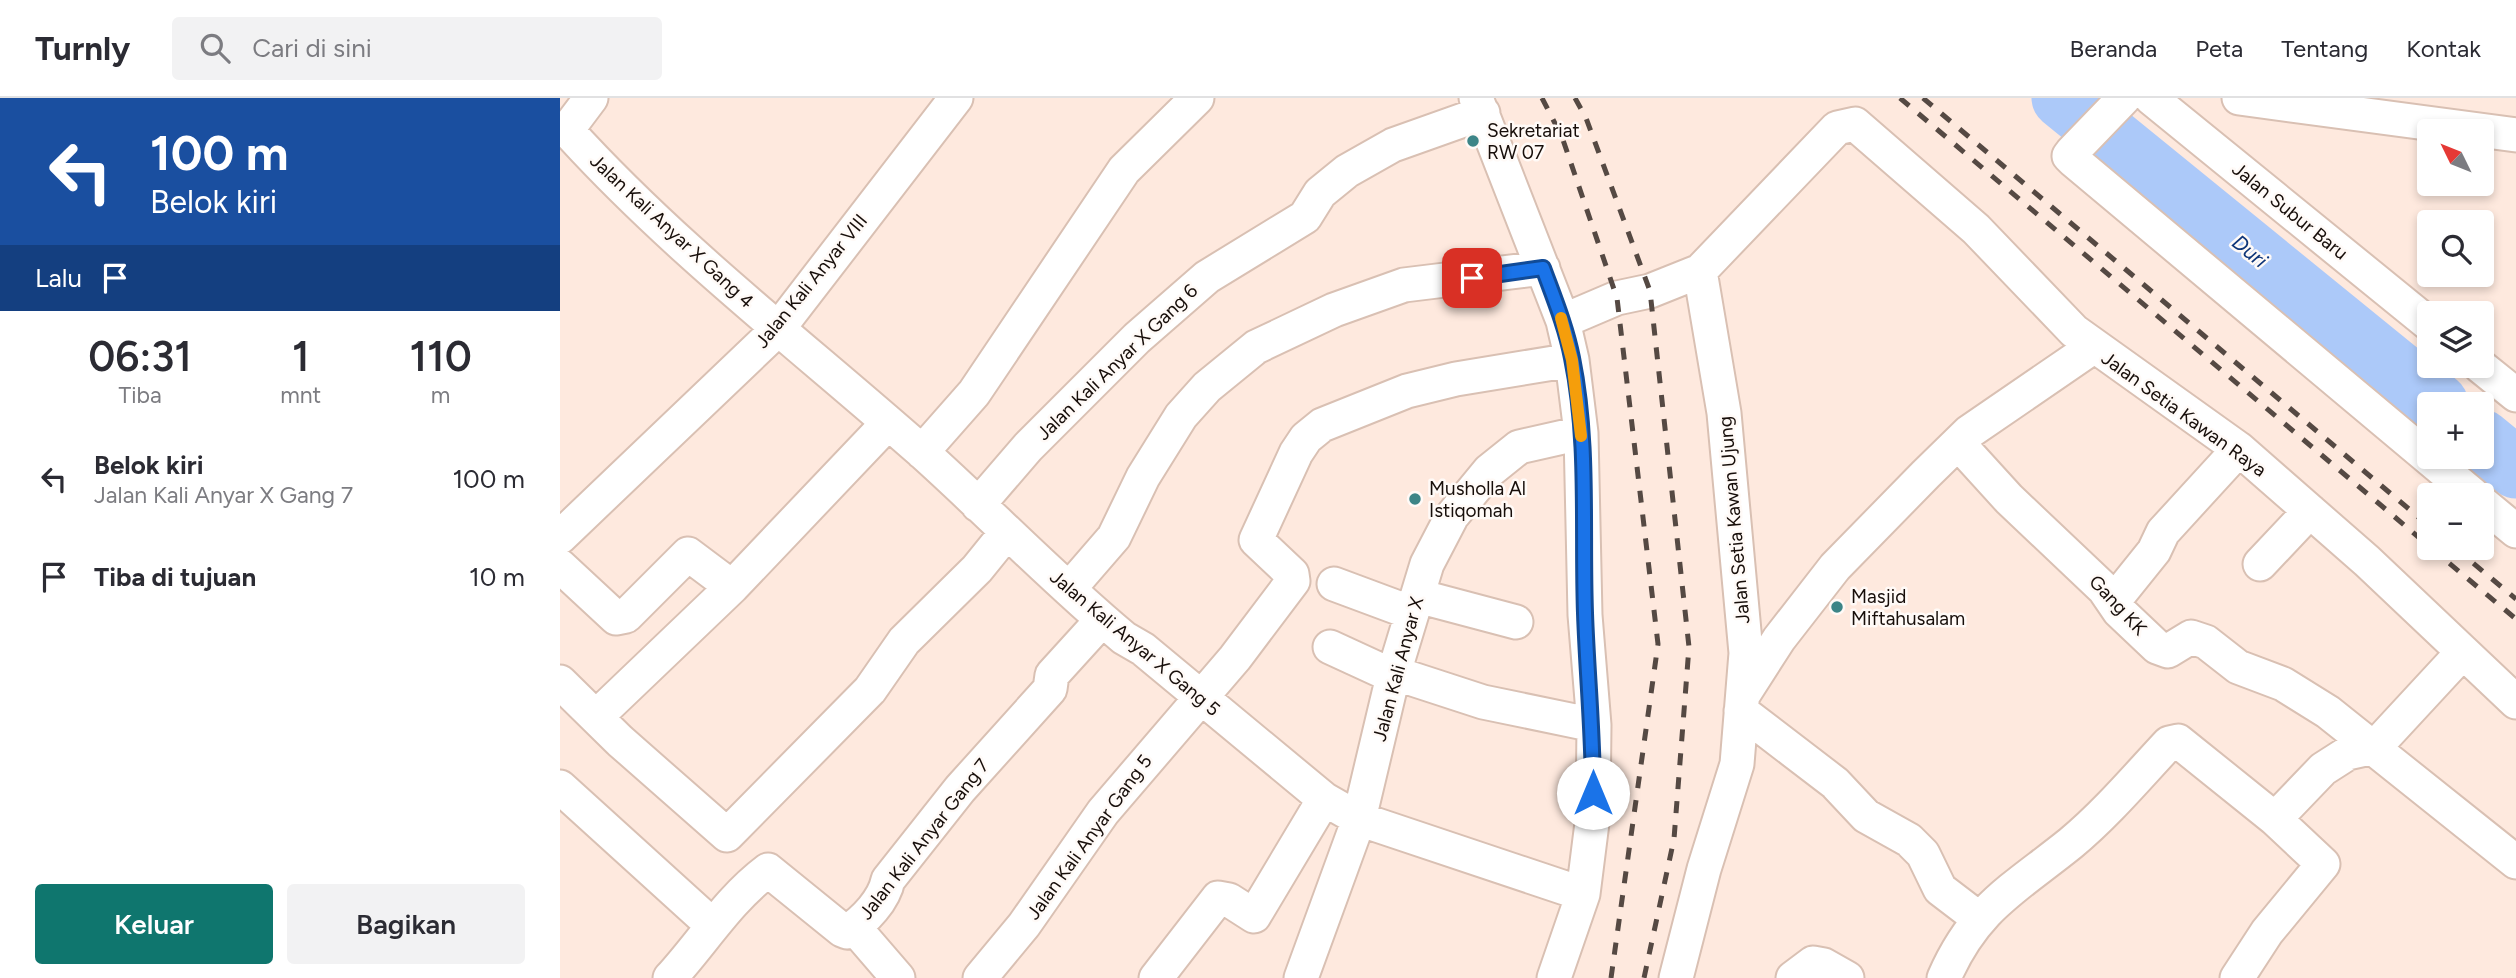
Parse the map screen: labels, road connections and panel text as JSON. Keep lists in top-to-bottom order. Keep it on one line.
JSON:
{"streets":{"street":["Jalan Subur Baru","Jalan Kali Anyar X Gang 4","Jalan Kali Anyar VIII","Jalan Kali Anyar X Gang 6","Jalan Setia Kawan Raya","Jalan Setia Kawan Ujung","Gang KK","Jalan Kali Anyar X Gang 5","Jalan Kali Anyar X","Jalan Kali Anyar Gang 5","Jalan Kali Anyar Gang 7"]},"crossings":[["Jalan Kali Anyar X Gang 4","Jalan Kali Anyar VIII"],["Jalan Kali Anyar X Gang 4","Jalan Kali Anyar X Gang 5"],["Jalan Kali Anyar VIII","Jalan Kali Anyar X Gang 5"],["Jalan Kali Anyar X Gang 6","Jalan Kali Anyar X Gang 5"],["Jalan Setia Kawan Raya","Jalan Setia Kawan Ujung"],["Jalan Kali Anyar X Gang 5","Jalan Kali Anyar X"],["Jalan Kali Anyar X Gang 5","Jalan Kali Anyar Gang 5"],["Jalan Kali Anyar X Gang 5","Jalan Kali Anyar Gang 7"]],"water":["Duri"],"places":["Sekretariat RW 07","Musholla Al Istiqomah","Masjid Miftahusalam"],"north":"top left","page":{"header":"Turnly","search":"Cari di sini","nav":["Beranda","Peta","Tentang","Kontak"],"turn":["100 m","Belok kiri"],"map_buttons":["+","−"],"then":"Lalu","eta":["06:31","Tiba","1","mnt","110","m"],"list":[{"name":"Belok kiri","note":"Jalan Kali Anyar X Gang 7","value":"100 m"},{"name":"Tiba di tujuan","value":"10 m"}],"buttons":["Keluar","Bagikan"]}}
